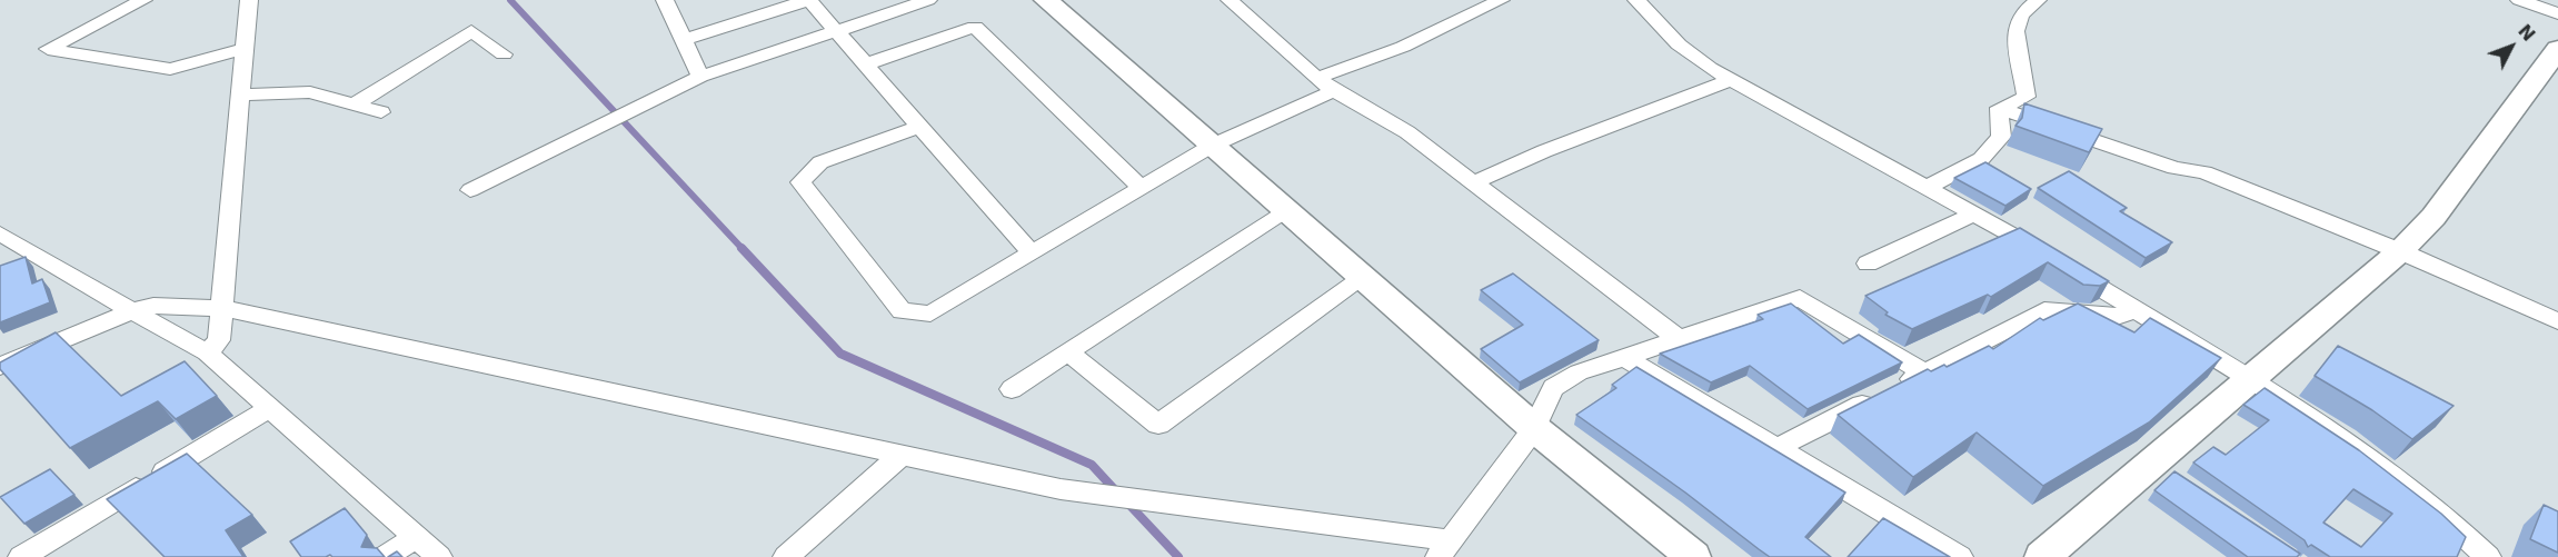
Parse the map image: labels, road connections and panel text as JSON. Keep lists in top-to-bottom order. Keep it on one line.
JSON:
{"north":"top right"}
